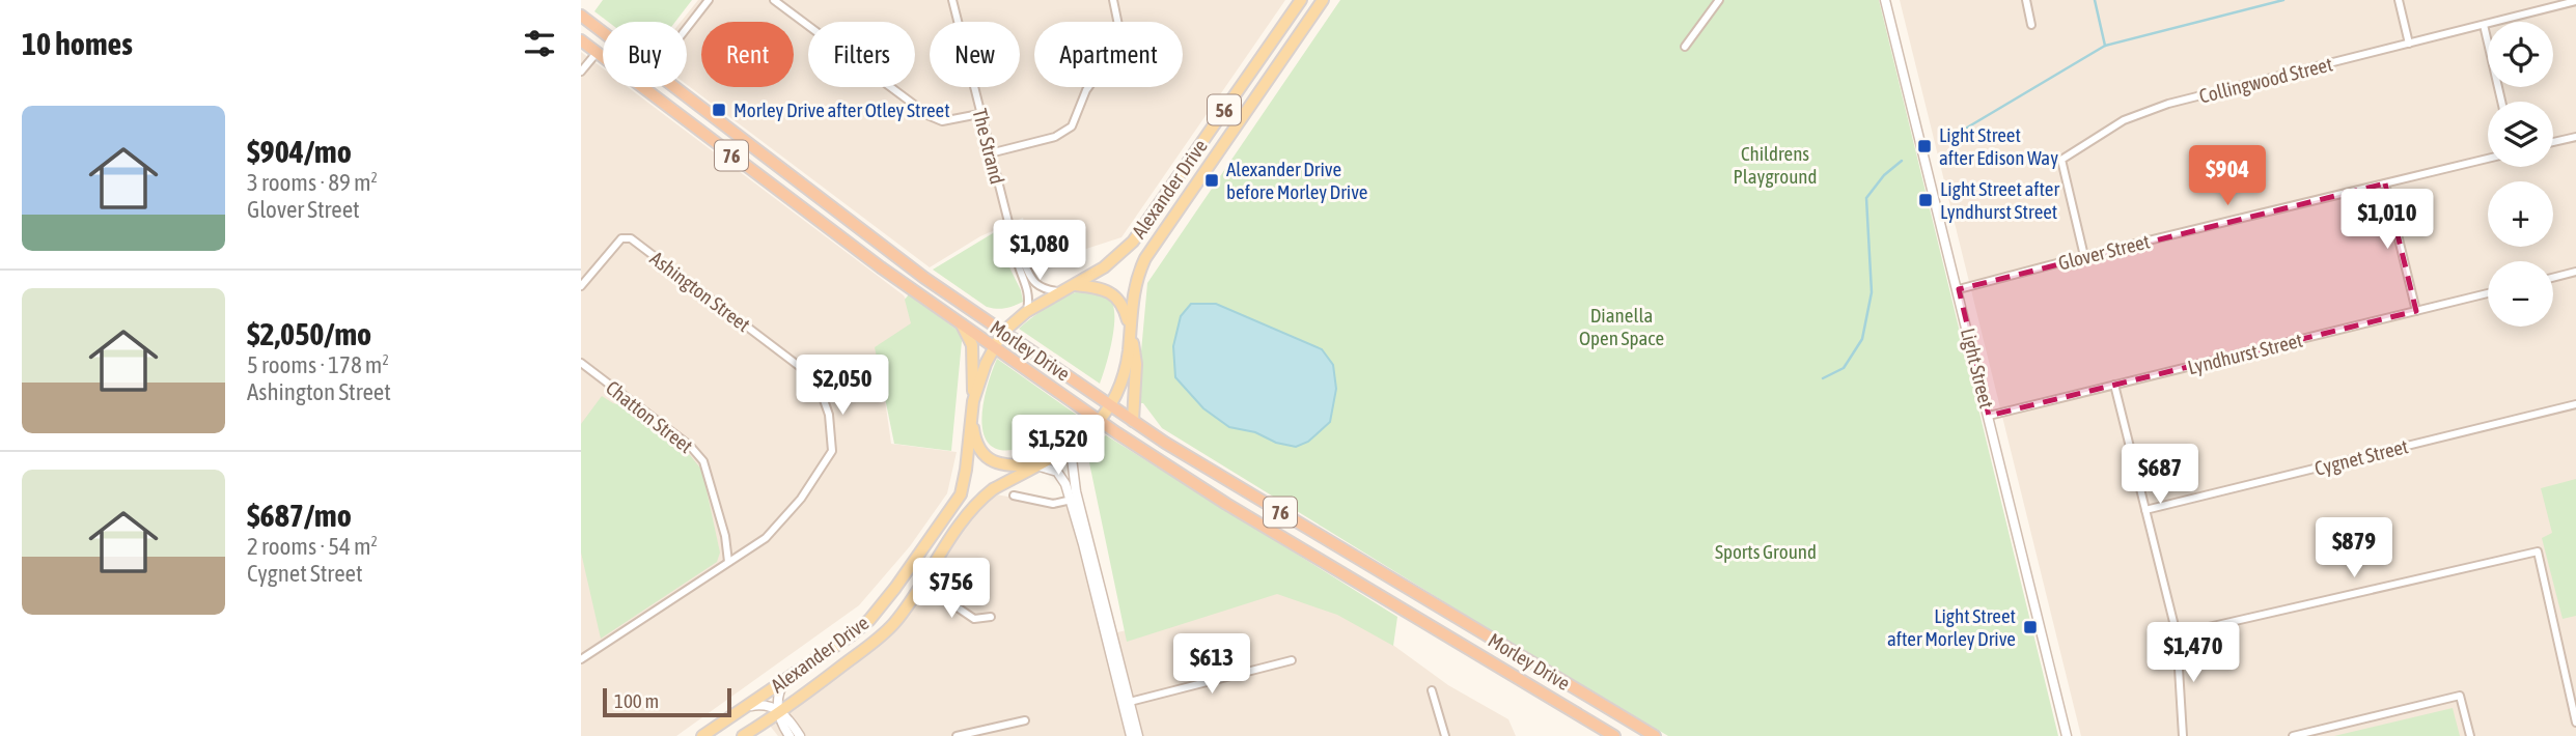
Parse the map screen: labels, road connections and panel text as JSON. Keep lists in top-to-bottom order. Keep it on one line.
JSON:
{"streets":{"highway":["76","Morley Drive"],"main road":["56","Alexander Drive"],"street":["Collingwood Street","The Strand","Glover Street","Ashington Street","Lyndhurst Street","Light Street","Chatton Street","Cygnet Street"]},"crossings":[["Collingwood Street","Glover Street"],["56","Alexander Drive"],["56","Morley Drive"],["The Strand","Alexander Drive"],["Alexander Drive","Morley Drive"],["Glover Street","Light Street"],["Ashington Street","Chatton Street"],["Lyndhurst Street","Light Street"]],"parks":["Childrens Playground","Dianella Open Space","Sports Ground"],"places":{"transit":["Morley Drive after Otley Street","Light Street after Edison Way","Alexander Drive before Morley Drive","Light Street after Lyndhurst Street","Light Street after Morley Drive"]},"scale_bar":"100 m","page":{"heading":"10 homes","map_buttons":["+","−"],"chip":["Buy","Rent","Filters","New","Apartment"],"list":[{"name":"$904/mo","note":"3 rooms · 89 m² · Glover Street"},{"name":"$2,050/mo","note":"5 rooms · 178 m² · Ashington Street"},{"name":"$687/mo","note":"2 rooms · 54 m² · Cygnet Street"}],"price":["$904","$1,010","$1,080","$2,050","$1,520","$687","$879","$756","$1,470","$613"],"scale":"100 m"}}
